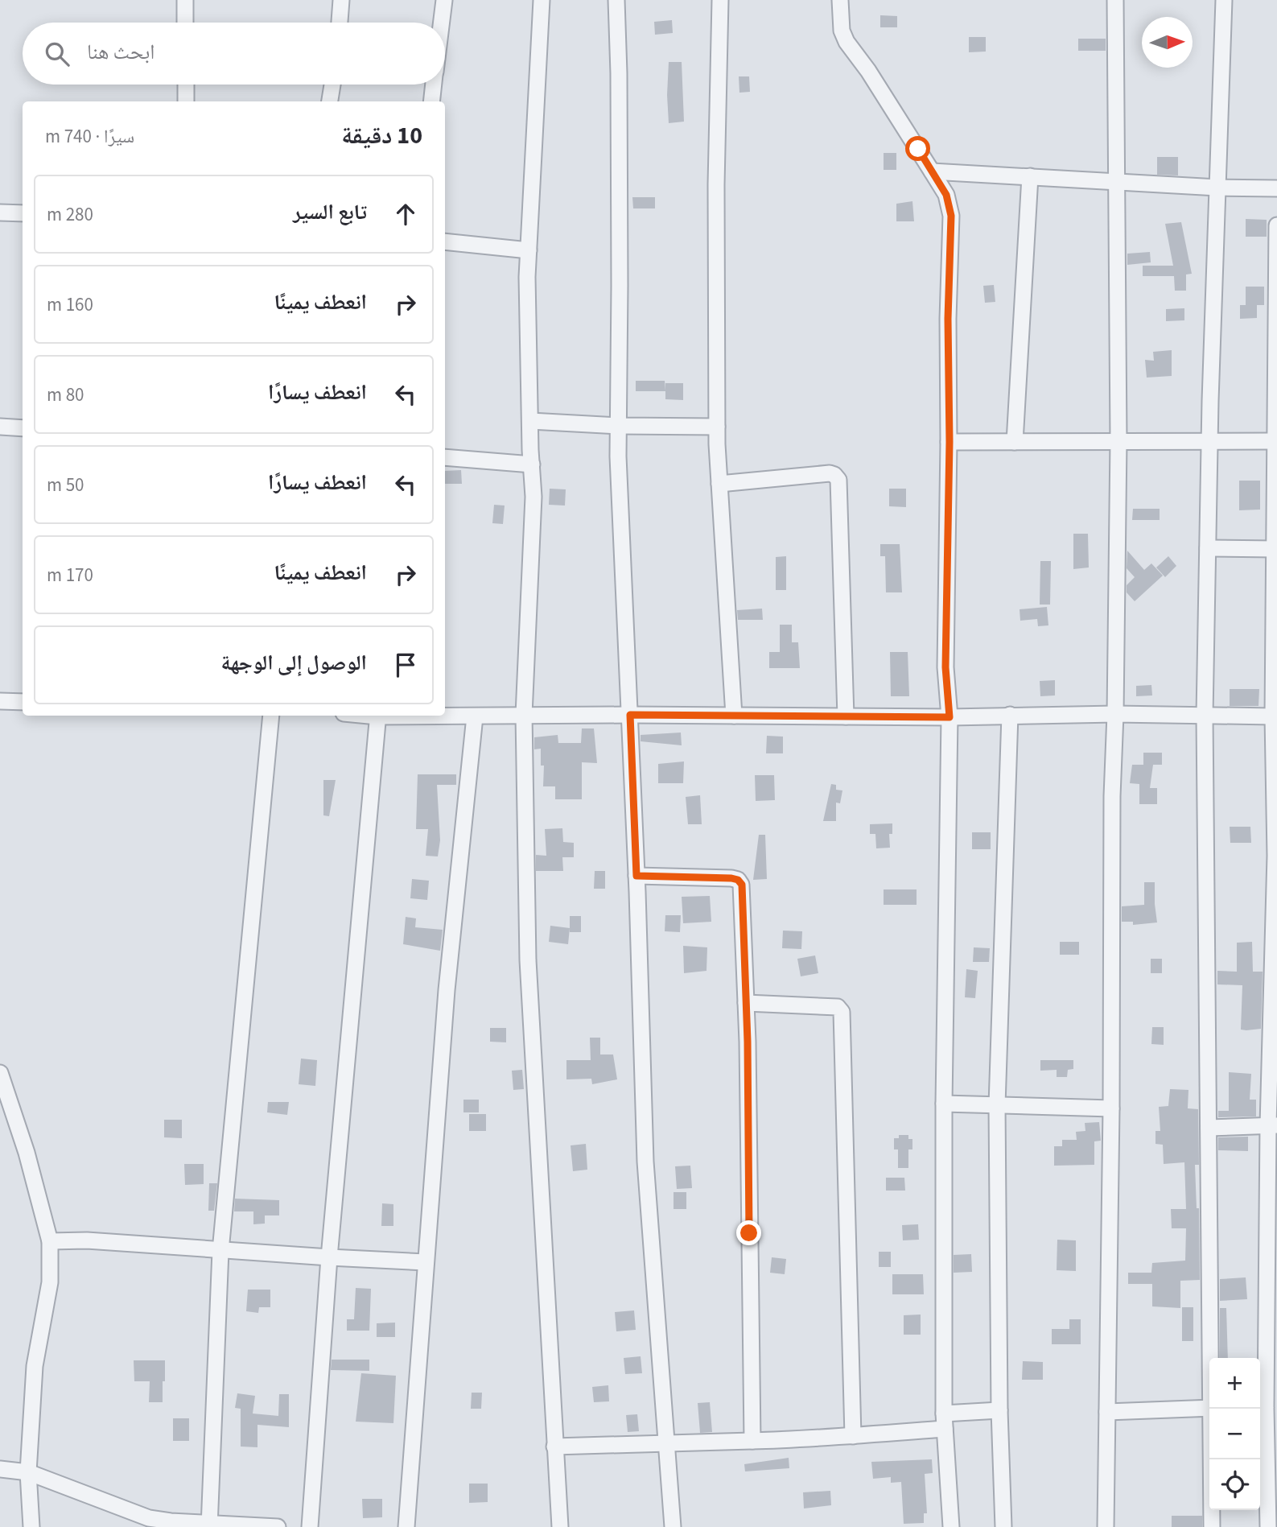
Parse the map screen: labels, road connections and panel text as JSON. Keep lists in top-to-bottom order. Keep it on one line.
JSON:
{"north":"right","page":{"search":"ابحث هنا","heading":["10 دقيقة","سيرًا · 740 m"],"list":[["تابع السير","280 m"],["انعطف يمينًا","160 m"],["انعطف يسارًا","80 m"],["انعطف يسارًا","50 m"],["انعطف يمينًا","170 m"],"الوصول إلى الوجهة"],"map_buttons":["+","−"]}}
